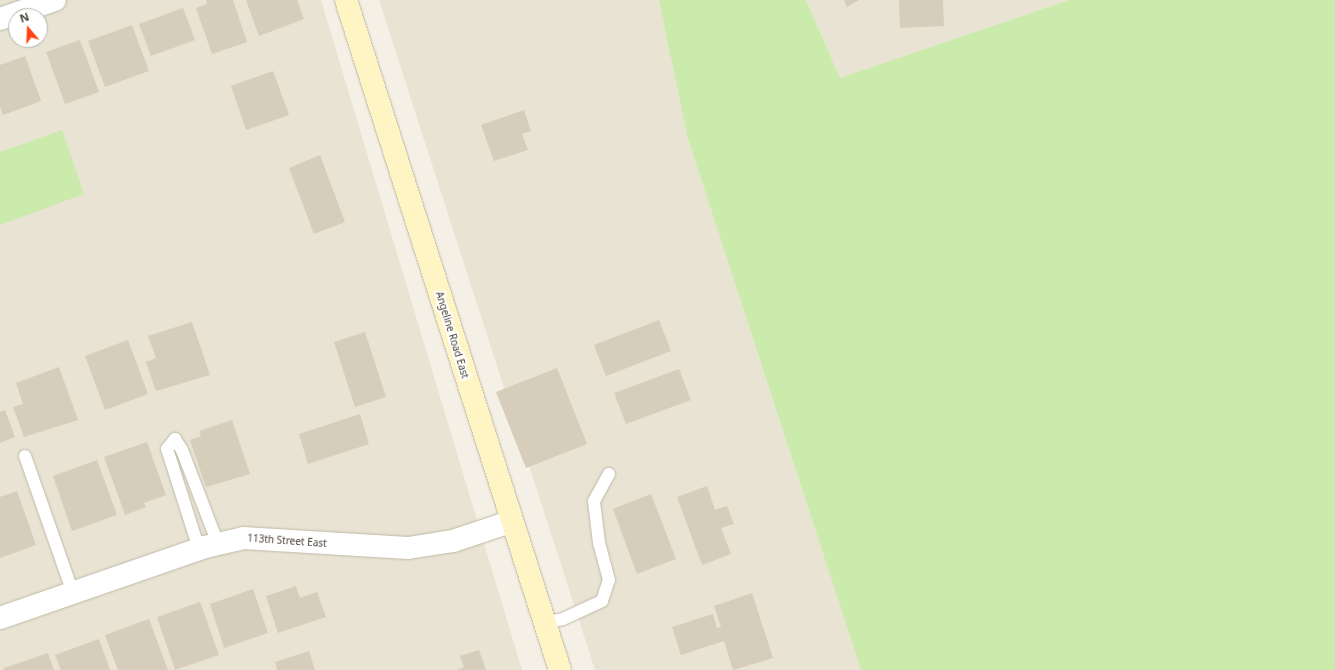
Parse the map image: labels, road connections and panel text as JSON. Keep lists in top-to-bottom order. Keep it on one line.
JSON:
{"streets":{"street":["Angeline Road East","113th Street East"]},"crossings":[["Angeline Road East","113th Street East"]],"north":"top"}
